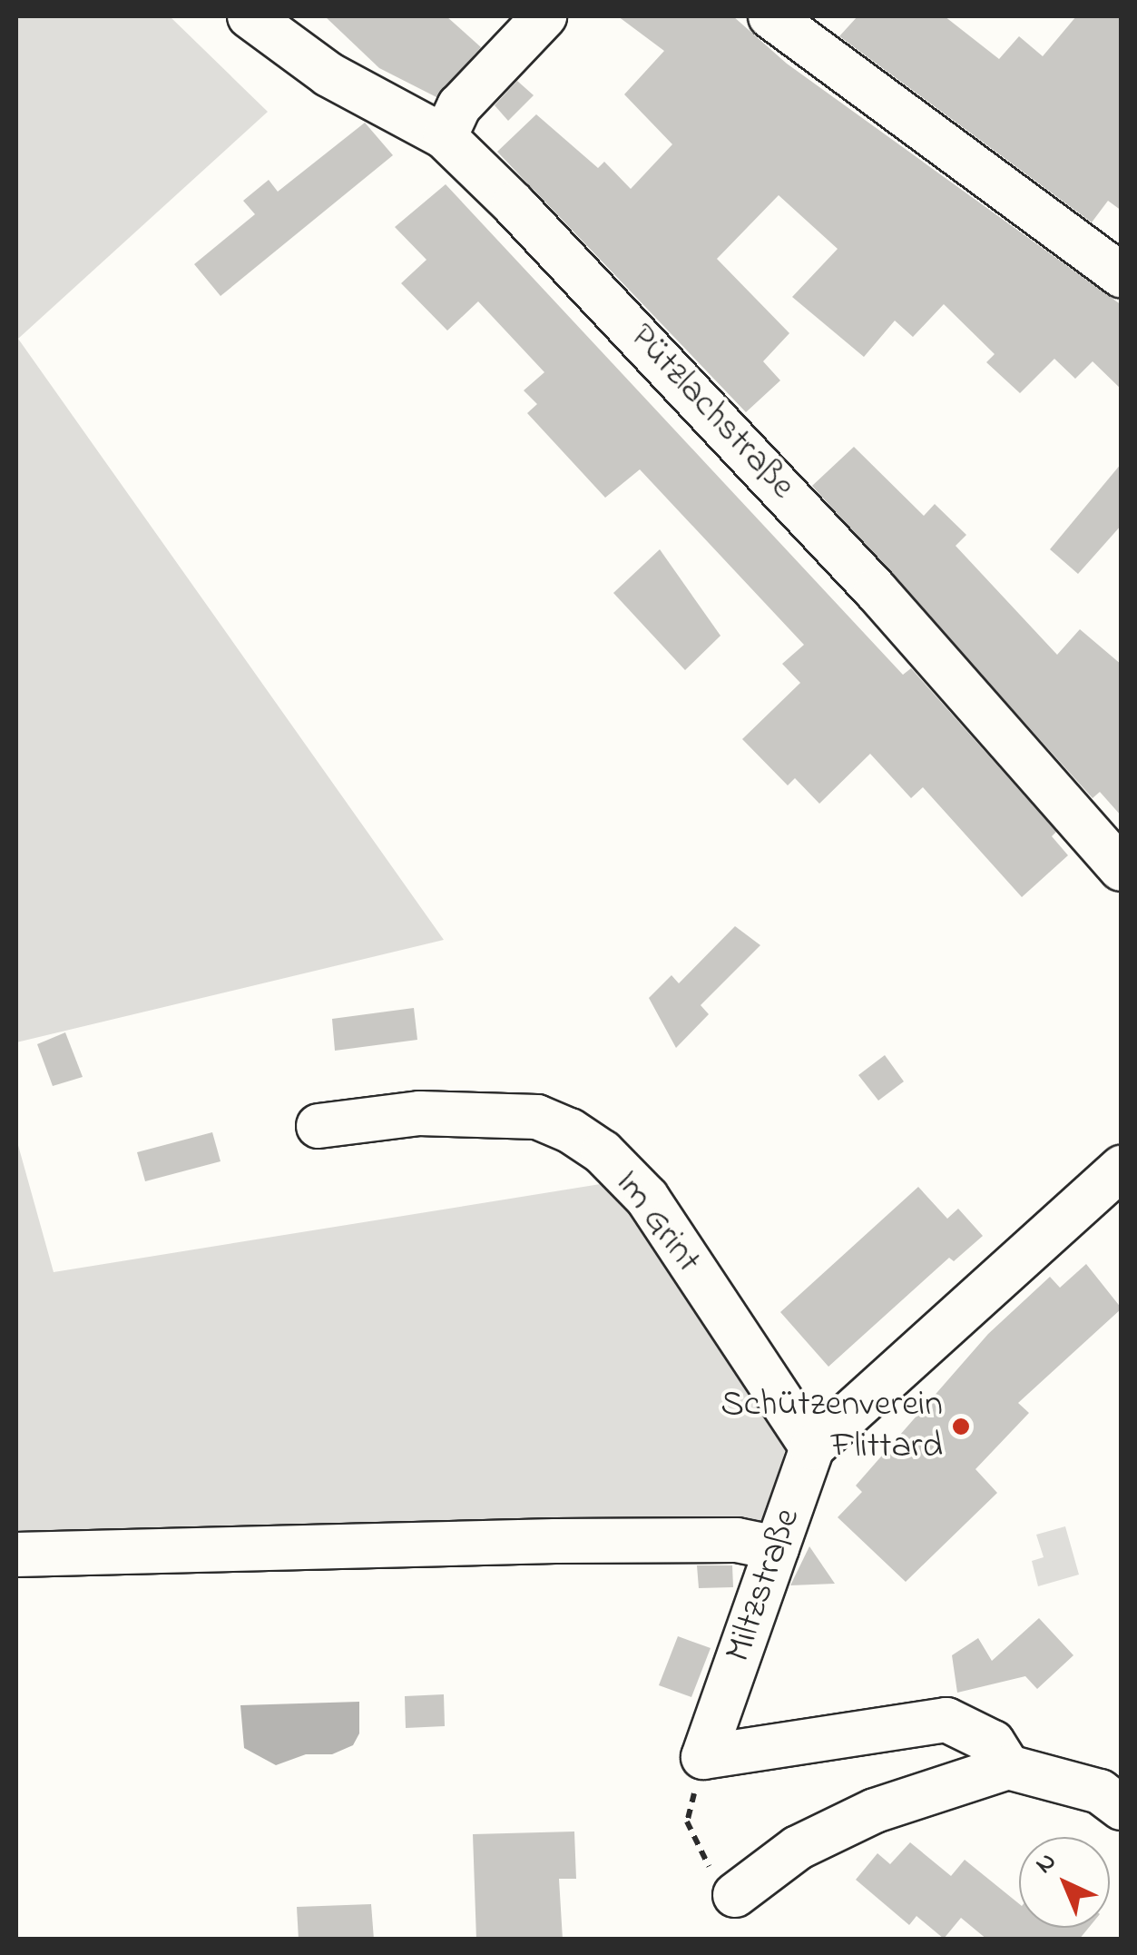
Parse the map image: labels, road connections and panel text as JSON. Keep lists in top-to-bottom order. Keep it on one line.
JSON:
{"streets":{"street":["Pützlachstraße","Im Grint","Miltzstraße"]},"crossings":[["Im Grint","Miltzstraße"]],"places":["Schützenverein Flittard"],"north":"top left"}
